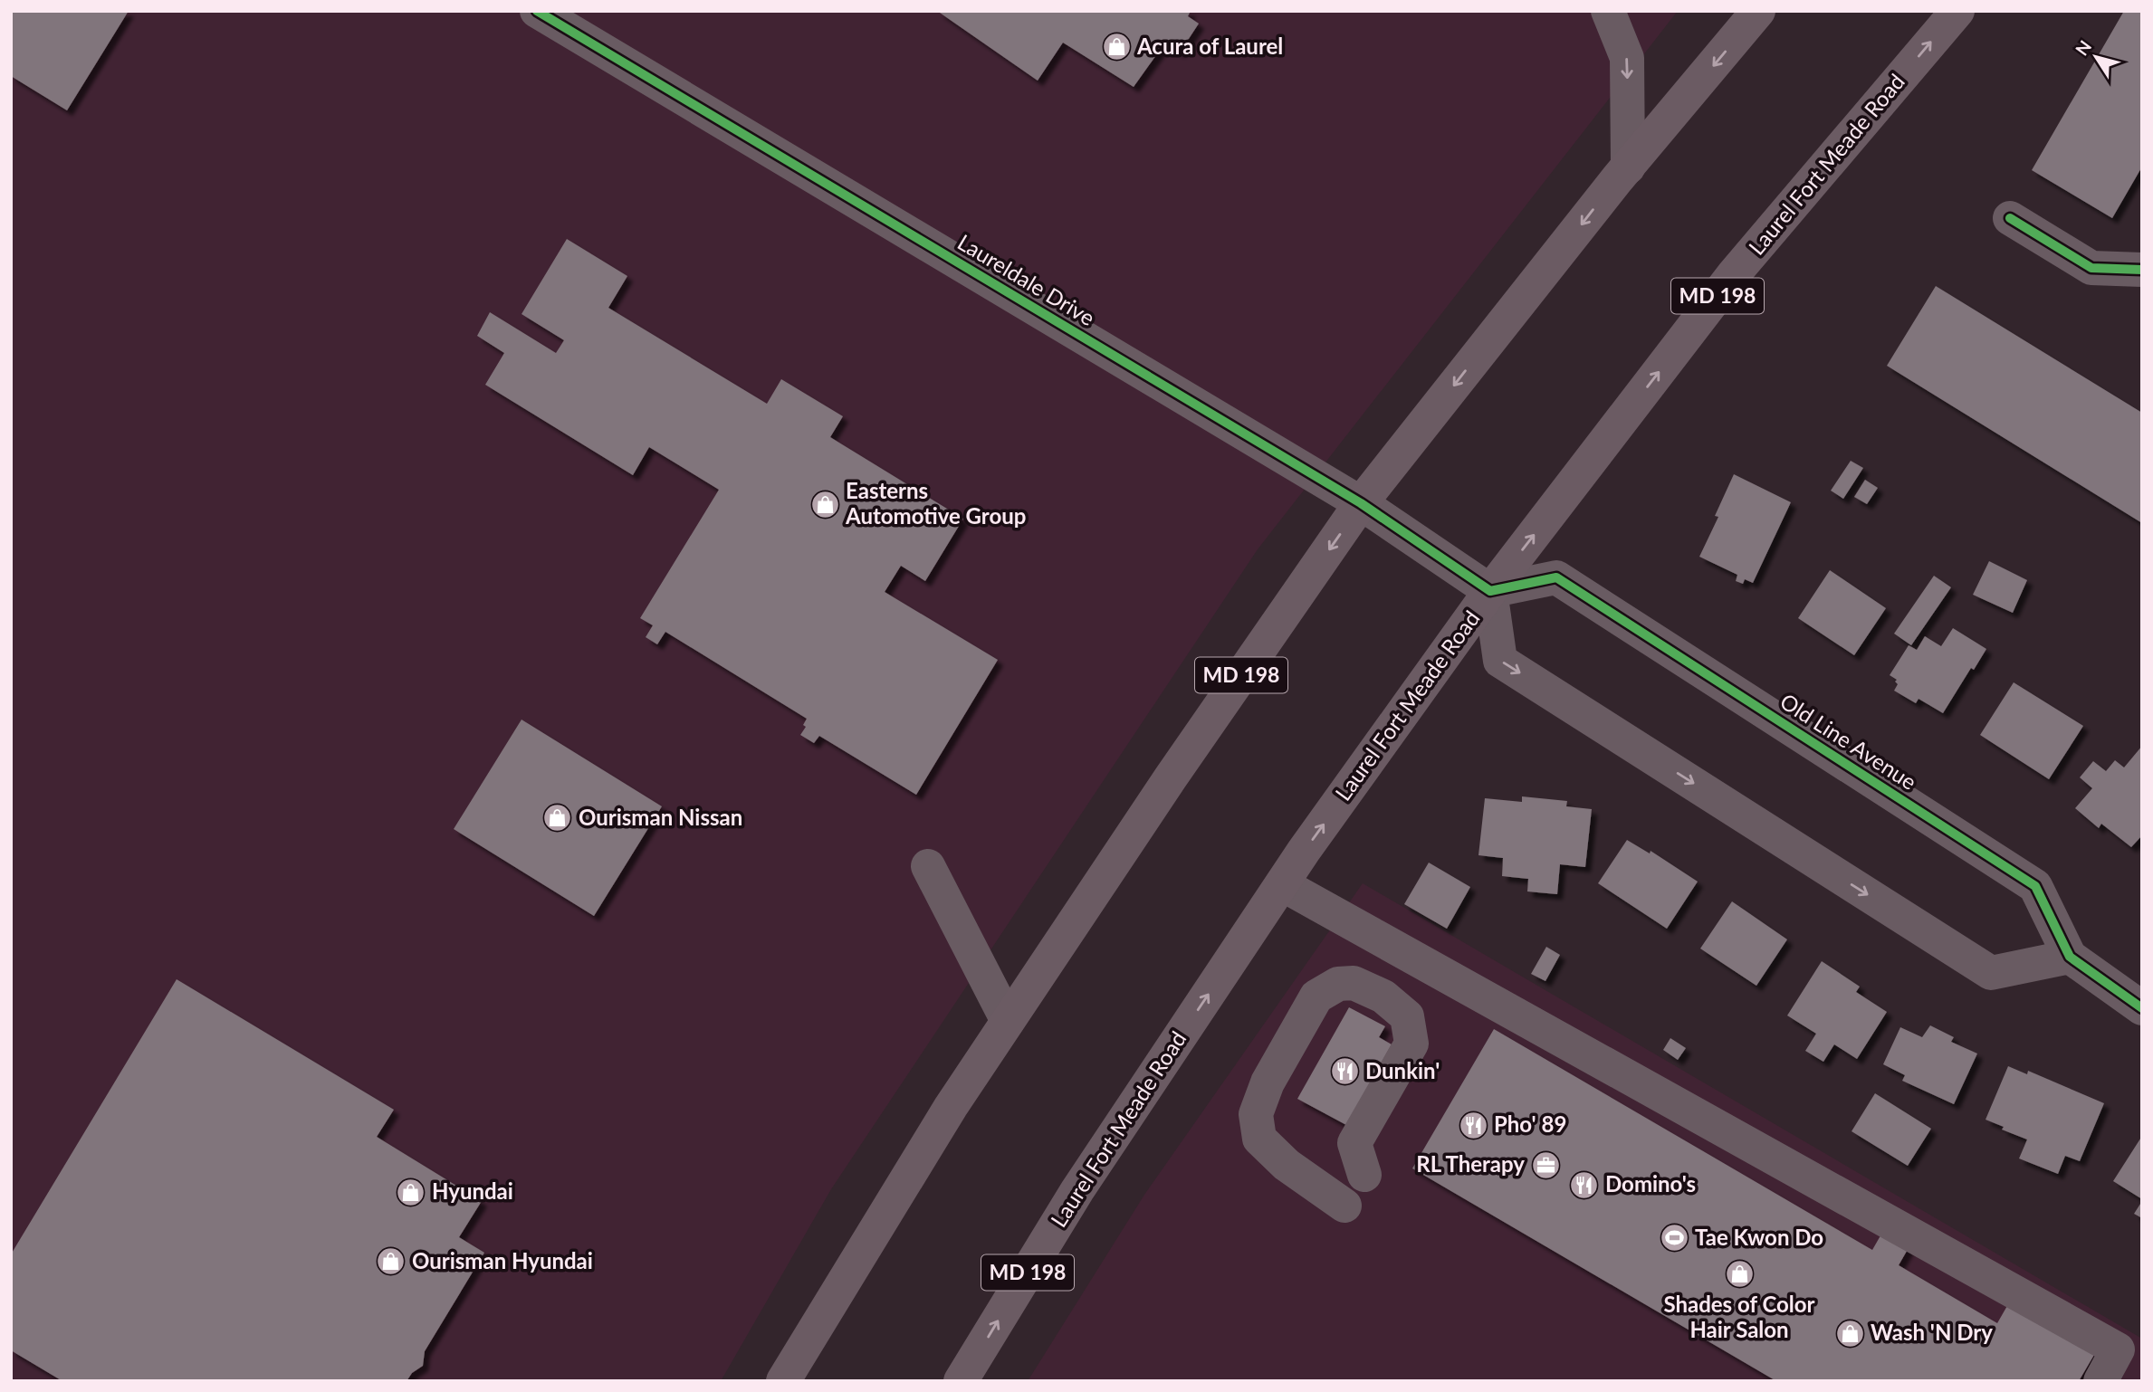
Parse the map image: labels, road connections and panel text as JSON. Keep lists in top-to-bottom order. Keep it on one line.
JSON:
{"streets":{"main road":["Laurel Fort Meade Road","MD 198"],"street":["Laureldale Drive","Old Line Avenue"]},"crossings":[["Laurel Fort Meade Road","Laureldale Drive"],["Laurel Fort Meade Road","Old Line Avenue"],["Laureldale Drive","MD 198"],["Laureldale Drive","Old Line Avenue"]],"places":{"shop":["Acura of Laurel","Easterns Automotive Group","Ourisman Nissan","Hyundai","Ourisman Hyundai","Shades of Color Hair Salon","Wash 'N Dry"],"restaurant":["Dunkin'","Pho' 89","Domino's"],"office":["RL Therapy"],"sports":["Tae Kwon Do"]},"north":"top left"}
